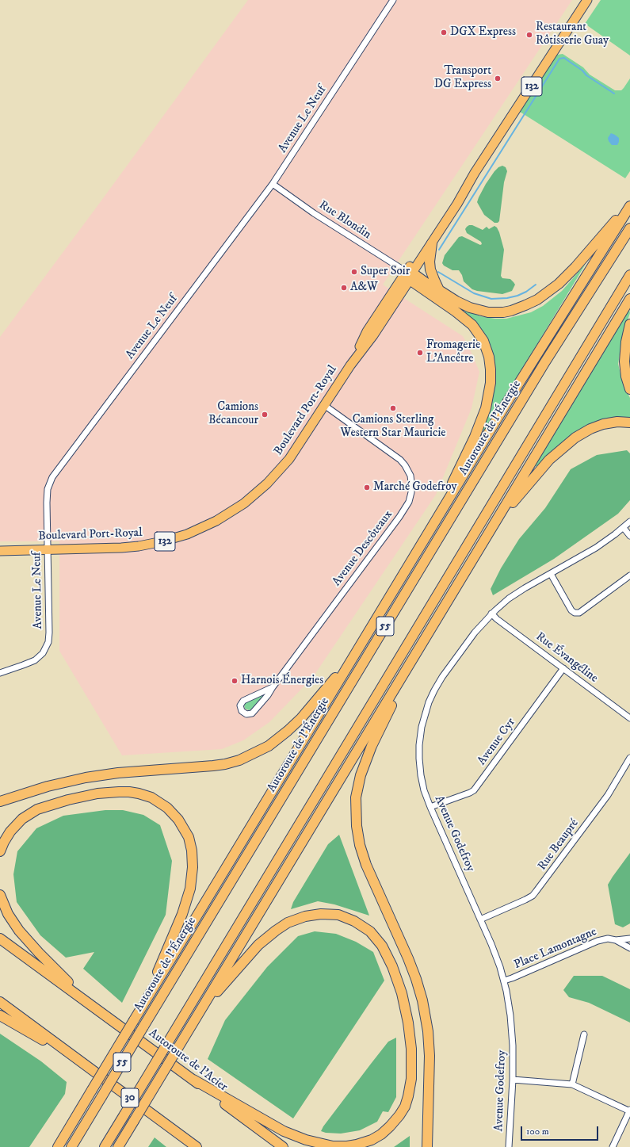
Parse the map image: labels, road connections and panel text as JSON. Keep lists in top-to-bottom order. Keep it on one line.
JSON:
{"streets":{"highway":["Autoroute de l'Énergie","55","Autoroute de l'Acier","30"],"main road":["132","Boulevard Port-Royal"],"street":["Avenue Le Neuf","Rue Blondin","Avenue Descôteaux","Rue Évangéline","Avenue Cyr","Avenue Godefroy","Rue Beaupré","Place Lamontagne"]},"crossings":[["Avenue Le Neuf","Rue Blondin"],["Avenue Le Neuf","Boulevard Port-Royal"],["Rue Blondin","Boulevard Port-Royal"],["Boulevard Port-Royal","Avenue Descôteaux"],["Rue Évangéline","Avenue Cyr"],["Rue Évangéline","Avenue Godefroy"],["Avenue Cyr","Avenue Godefroy"],["Avenue Godefroy","Rue Beaupré"],["Avenue Godefroy","Place Lamontagne"]],"places":["DGX Express","Restaurant Rôtisserie Guay","Transport DG Express","Super Soir","A&W","Fromagerie L'Ancêtre","Camions Sterling Western Star Mauricie","Camions Bécancour","Marché Godefroy","Harnois Énergies"],"scale_bar":"100 m"}
